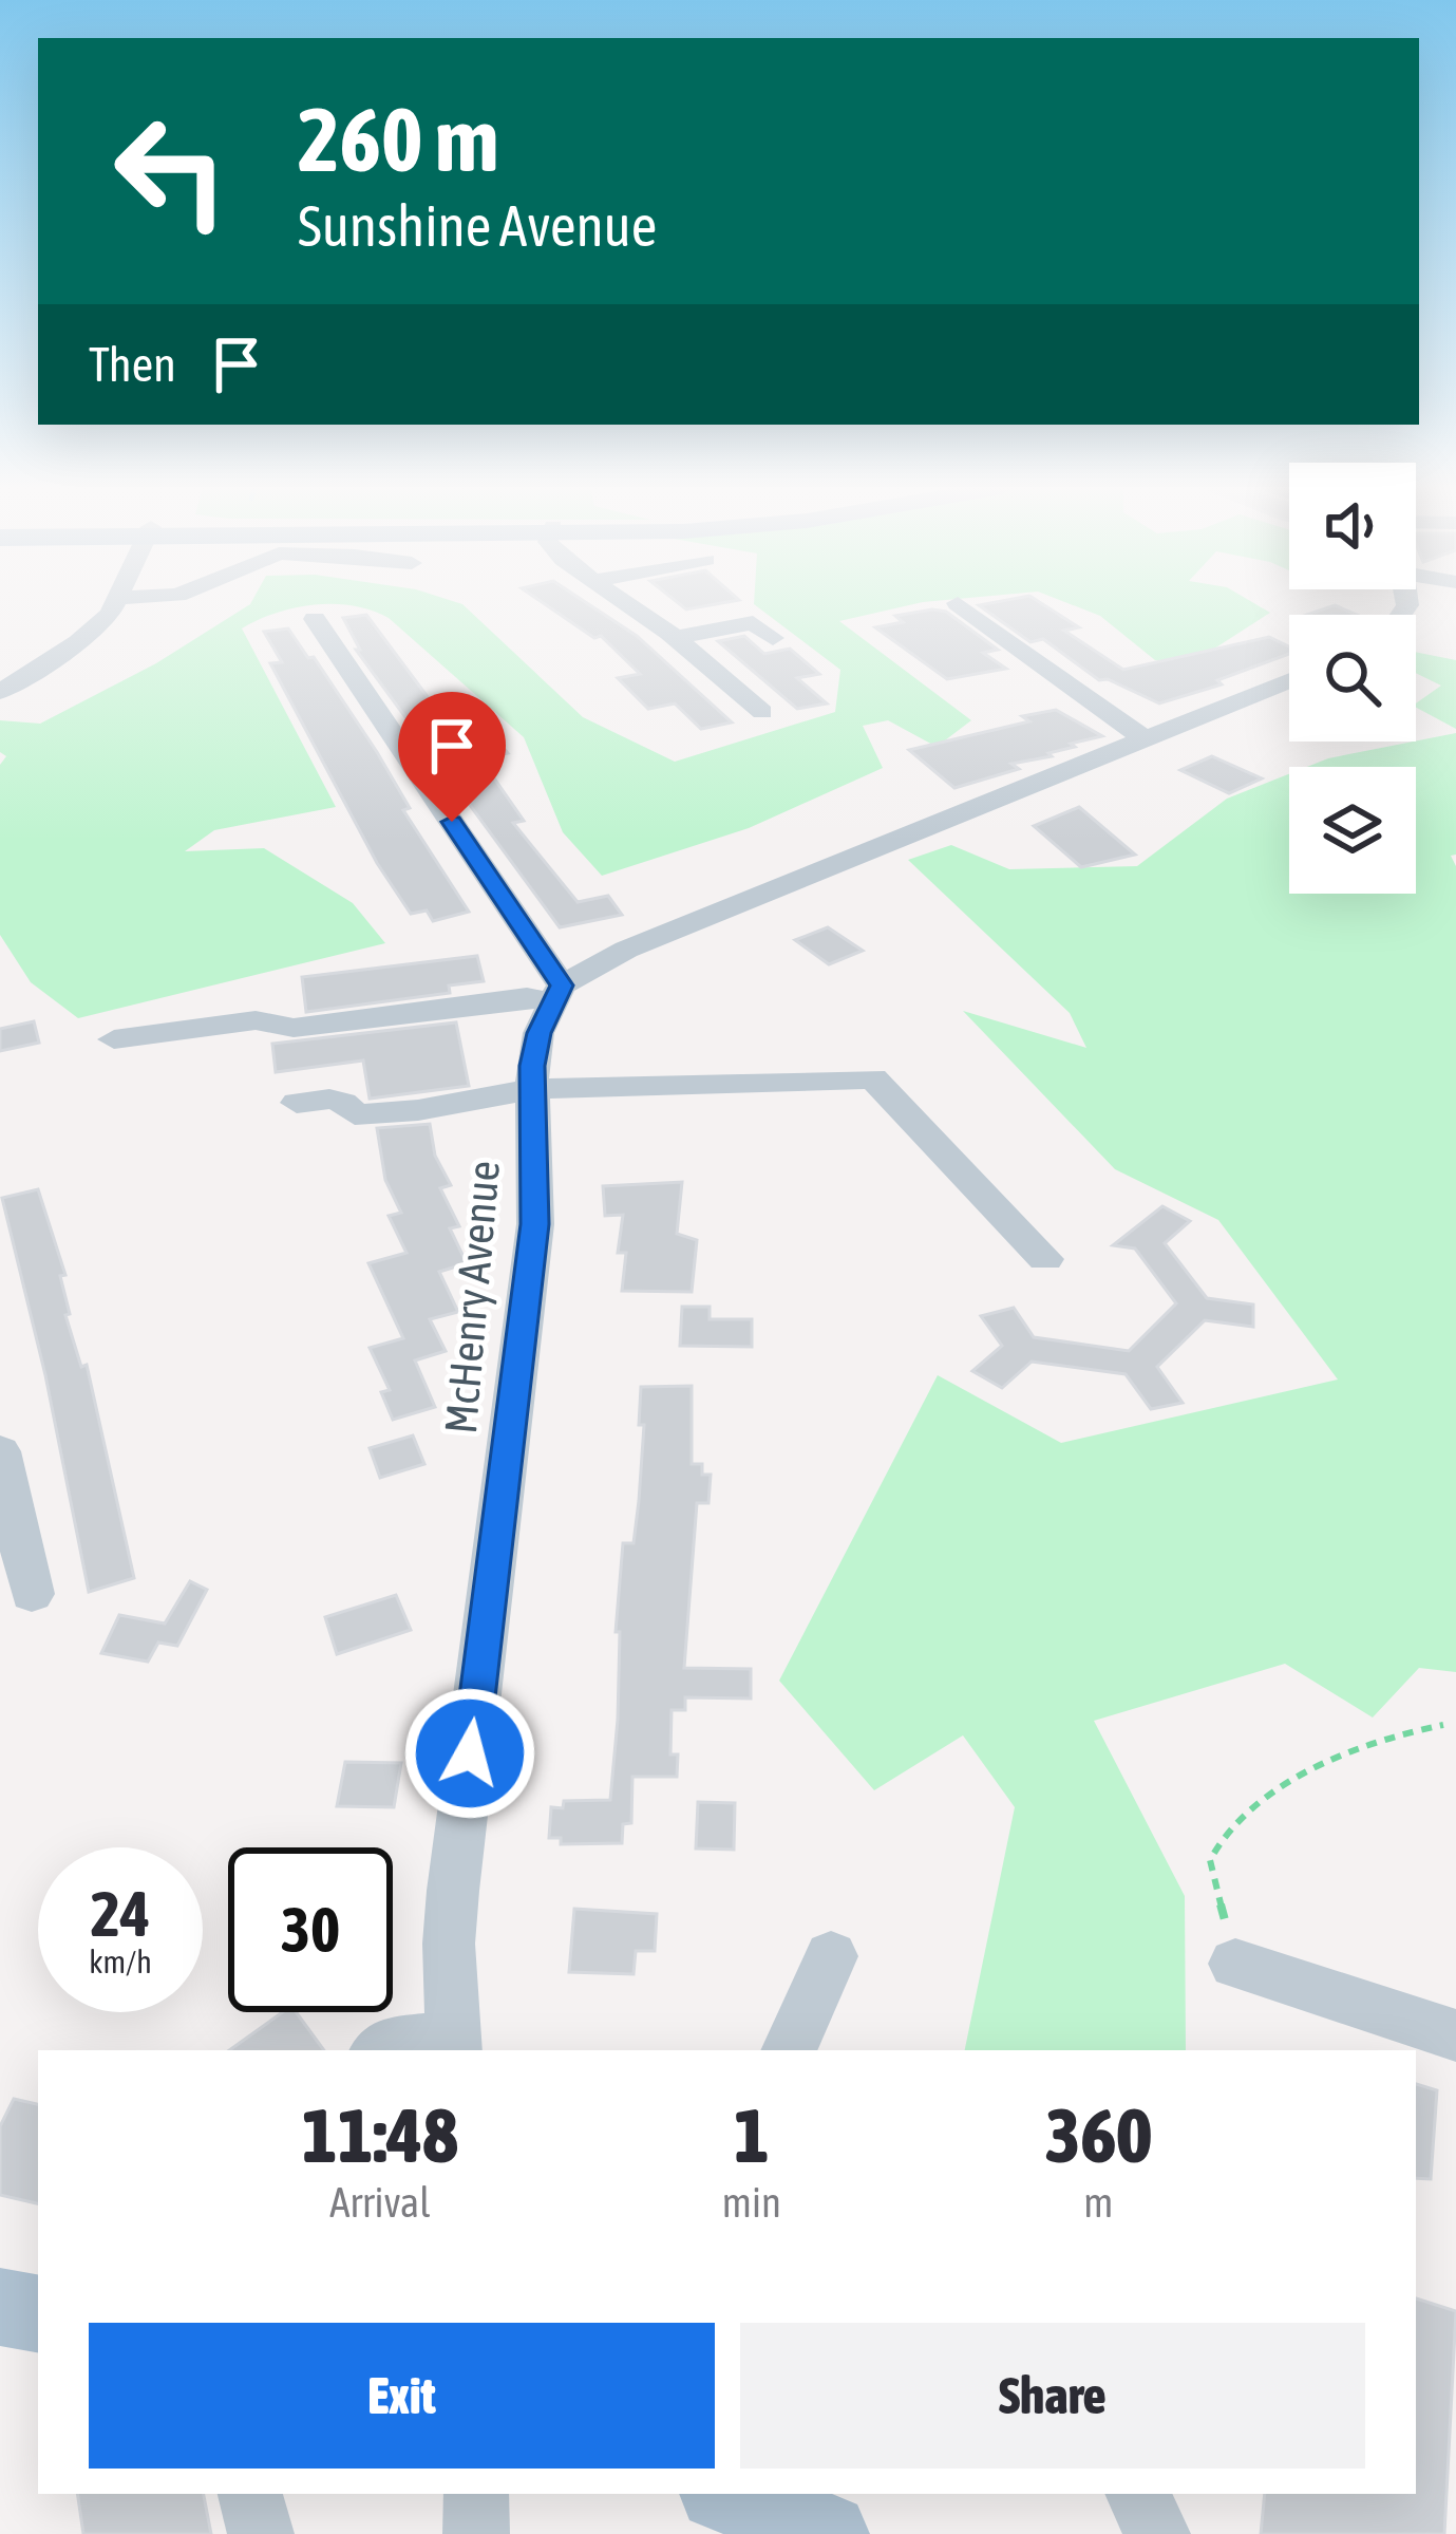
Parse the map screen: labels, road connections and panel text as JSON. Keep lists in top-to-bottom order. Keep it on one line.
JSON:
{"streets":{"street":["McHenry Avenue"]},"page":{"turn":["260 m","Sunshine Avenue"],"then":"Then","speed":"24 km/h","limit":"30","eta":["11:48","Arrival","1","min","360","m"],"buttons":["Exit","Share"]}}
